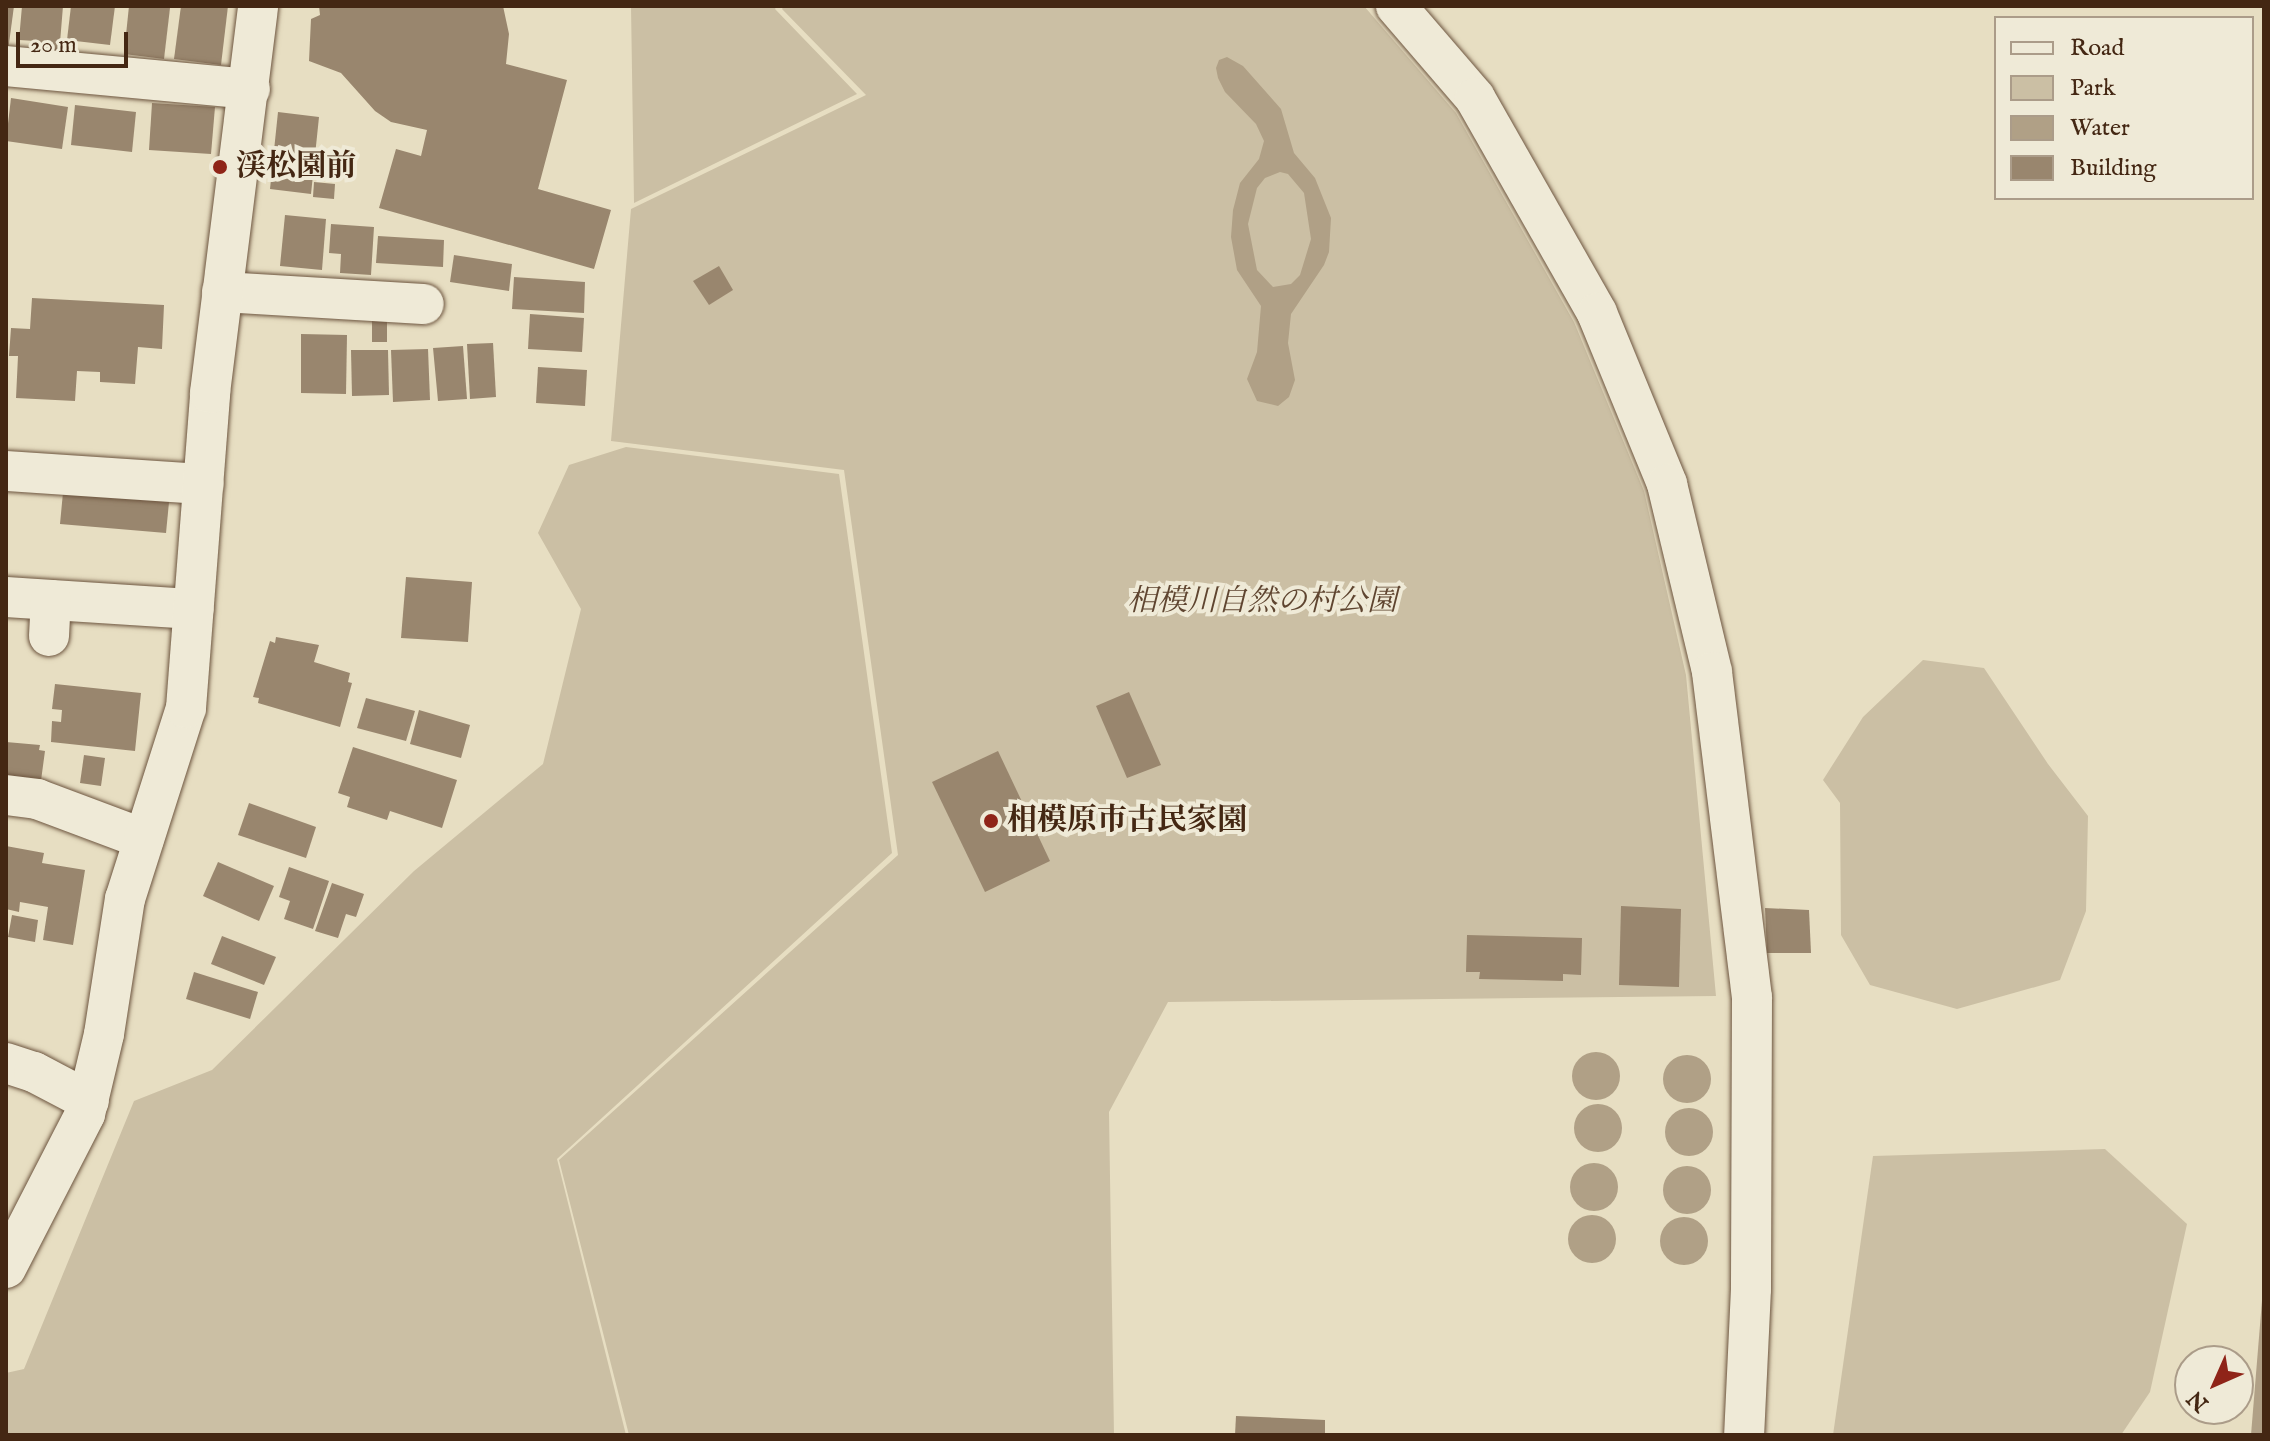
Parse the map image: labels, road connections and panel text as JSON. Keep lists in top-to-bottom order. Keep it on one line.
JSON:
{"parks":["相模川自然の村公園"],"places":["渓松園前","相模原市古民家園"],"legend":["Road","Park","Water","Building"],"scale_bar":"20 m","north":"bottom left"}
